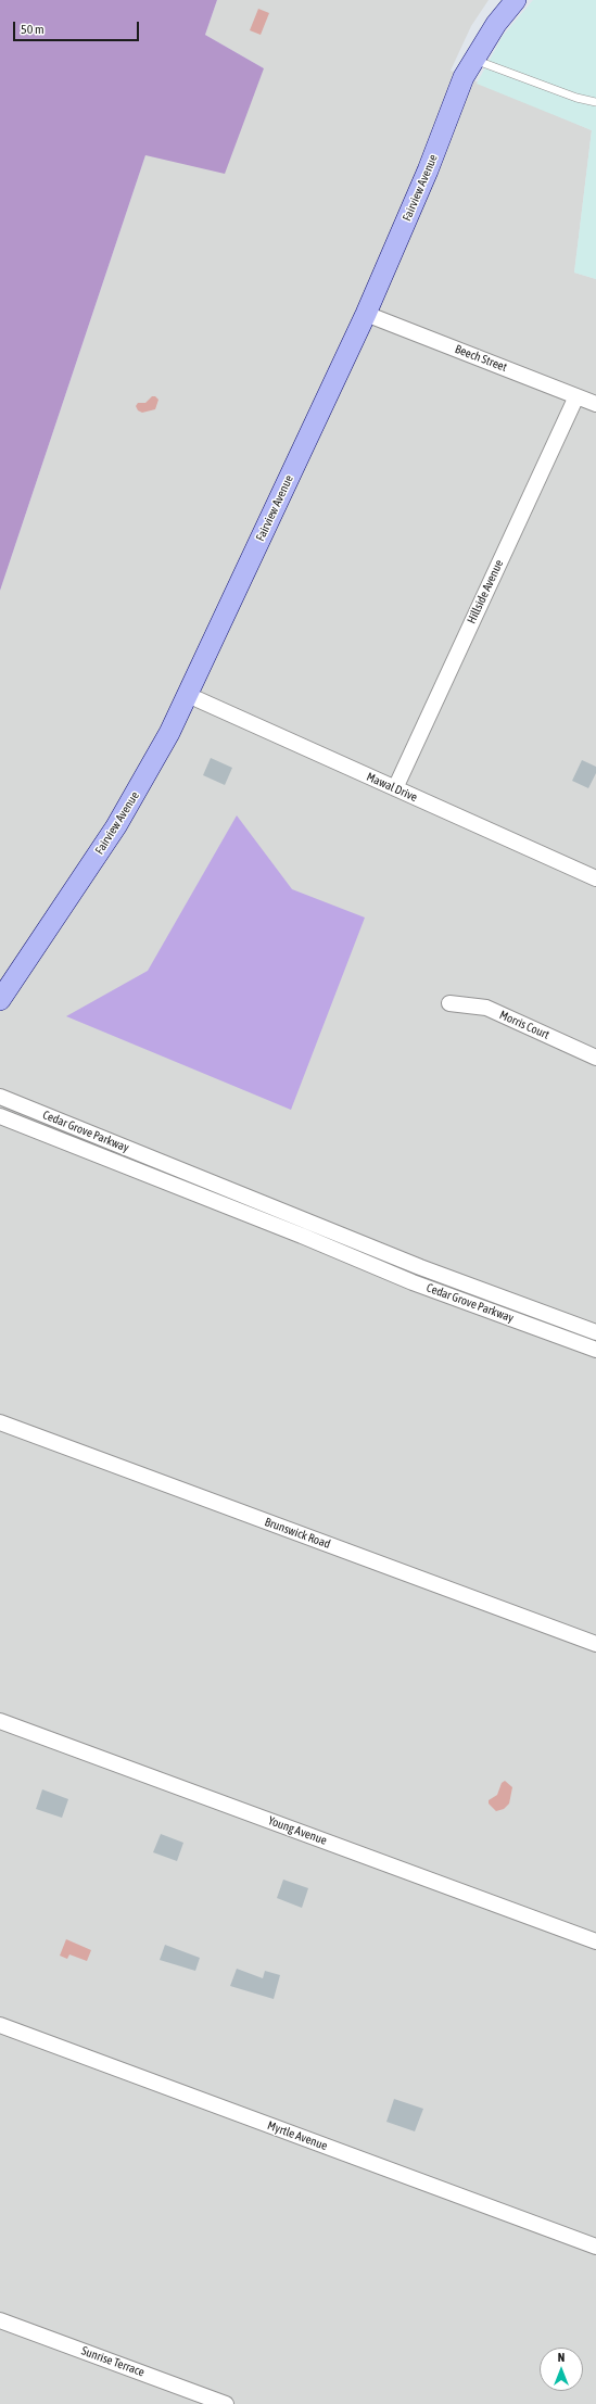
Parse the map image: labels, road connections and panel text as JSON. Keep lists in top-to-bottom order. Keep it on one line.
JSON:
{"streets":{"main road":["Fairview Avenue"],"street":["Beech Street","Hillside Avenue","Mawal Drive","Morris Court","Cedar Grove Parkway","Brunswick Road","Young Avenue","Myrtle Avenue","Sunrise Terrace"]},"crossings":[["Fairview Avenue","Beech Street"],["Fairview Avenue","Mawal Drive"],["Beech Street","Hillside Avenue"],["Hillside Avenue","Mawal Drive"]],"scale_bar":"50 m","north":"top"}
